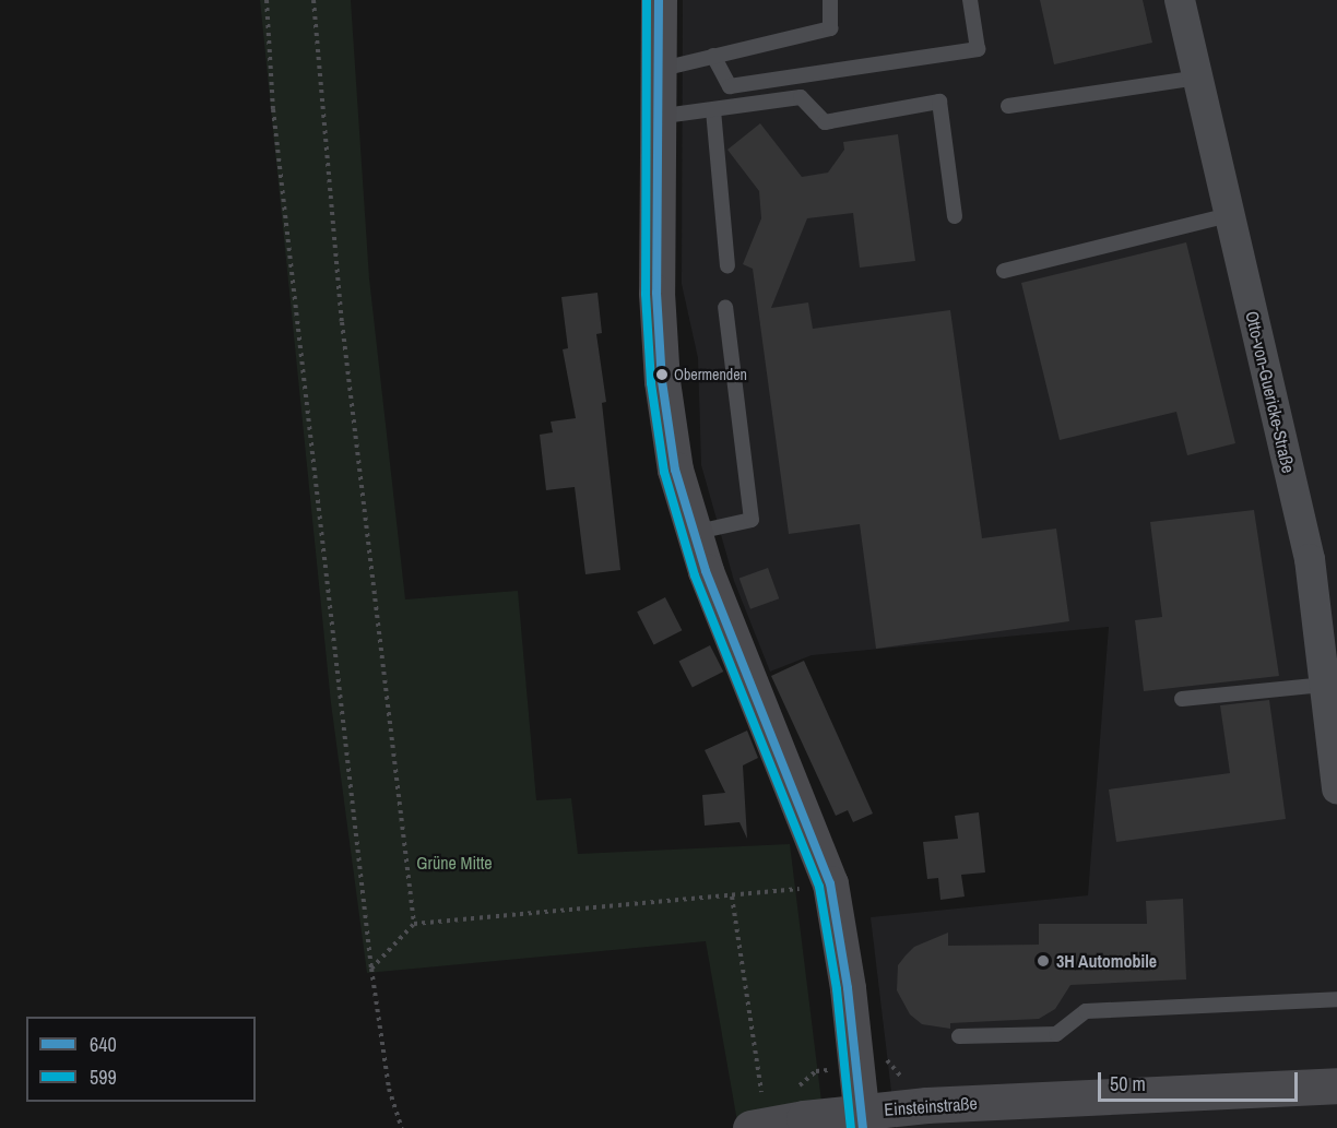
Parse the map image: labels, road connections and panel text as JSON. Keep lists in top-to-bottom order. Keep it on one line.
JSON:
{"streets":{"street":["Otto-von-Guericke-Straße","Einsteinstraße"]},"parks":["Grüne Mitte"],"places":["Obermenden","3H Automobile"],"lines":["transit line 640","transit line 599"],"legend":["640","599"],"scale_bar":"50 m"}
